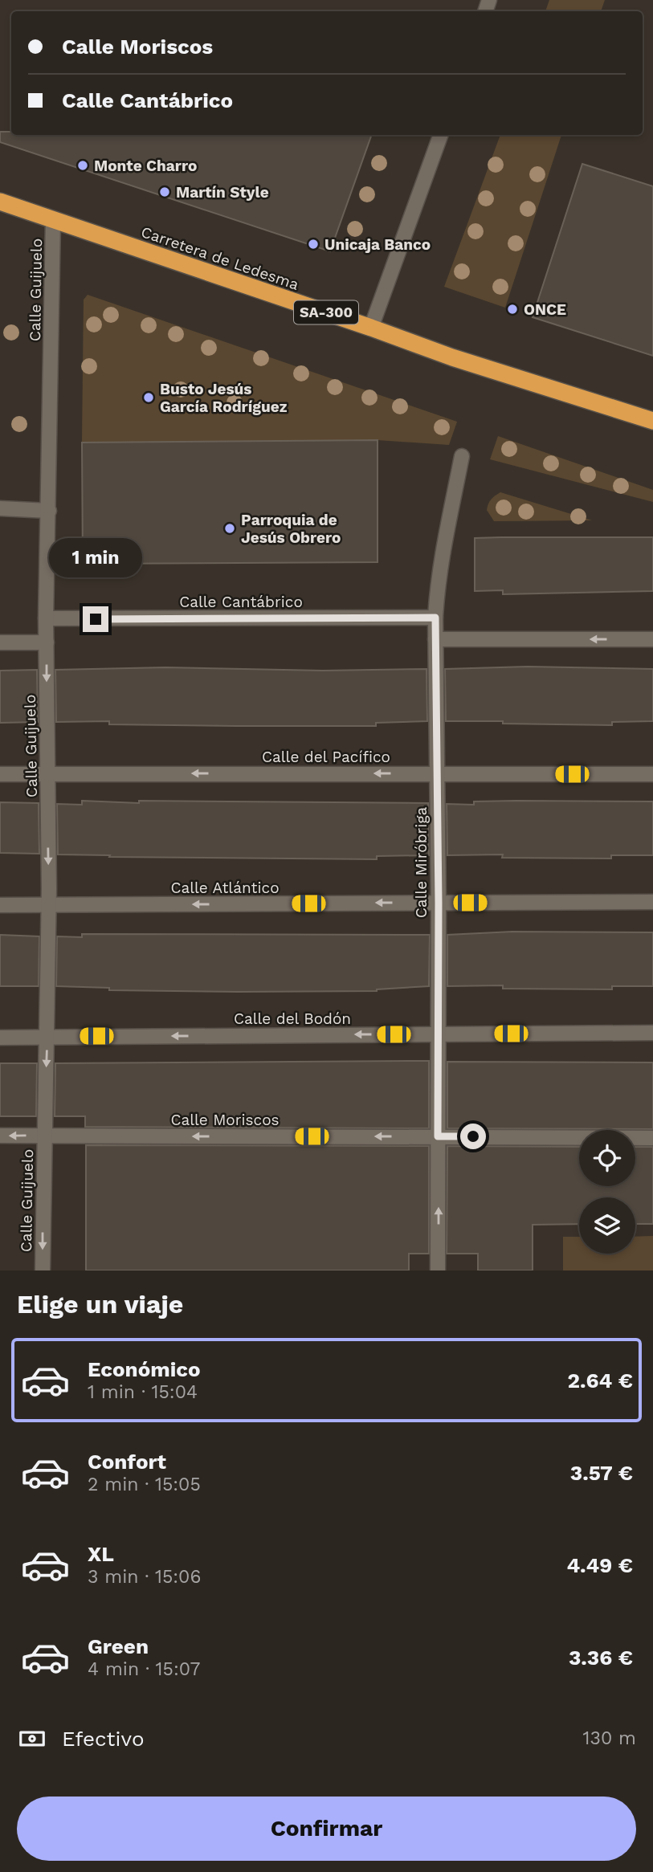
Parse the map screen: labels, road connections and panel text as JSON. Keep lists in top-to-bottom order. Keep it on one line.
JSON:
{"streets":{"highway":["Carretera de Ledesma","SA-300"],"street":["Calle Guijuelo","Calle Cantábrico","Calle del Pacífico","Calle Miróbriga","Calle Atlántico","Calle del Bodón","Calle Moriscos"]},"crossings":[["Carretera de Ledesma","Calle Guijuelo"],["Calle Guijuelo","Calle Cantábrico"],["Calle Guijuelo","Calle del Pacífico"],["Calle Guijuelo","Calle Atlántico"],["Calle Guijuelo","Calle del Bodón"],["Calle Guijuelo","Calle Moriscos"],["Calle Cantábrico","Calle Miróbriga"],["Calle del Pacífico","Calle Miróbriga"],["Calle Miróbriga","Calle Atlántico"],["Calle Miróbriga","Calle del Bodón"],["Calle Miróbriga","Calle Moriscos"]],"one_way":["Calle Guijuelo","Calle del Pacífico","Calle Atlántico","Calle del Bodón","Calle Moriscos"],"places":["Monte Charro","Martín Style","Unicaja Banco","ONCE","Busto Jesús García Rodríguez","Parroquia de Jesús Obrero"],"page":{"banner":["Calle Moriscos","Calle Cantábrico"],"bubble":"1 min","heading":"Elige un viaje","list":[{"name":"Económico","note":"1 min · 15:04","value":"2.64 €"},{"name":"Confort","note":"2 min · 15:05","value":"3.57 €"},{"name":"XL","note":"3 min · 15:06","value":"4.49 €"},{"name":"Green","note":"4 min · 15:07","value":"3.36 €"}],"pay":["Efectivo","130 m"],"buttons":"Confirmar"}}
